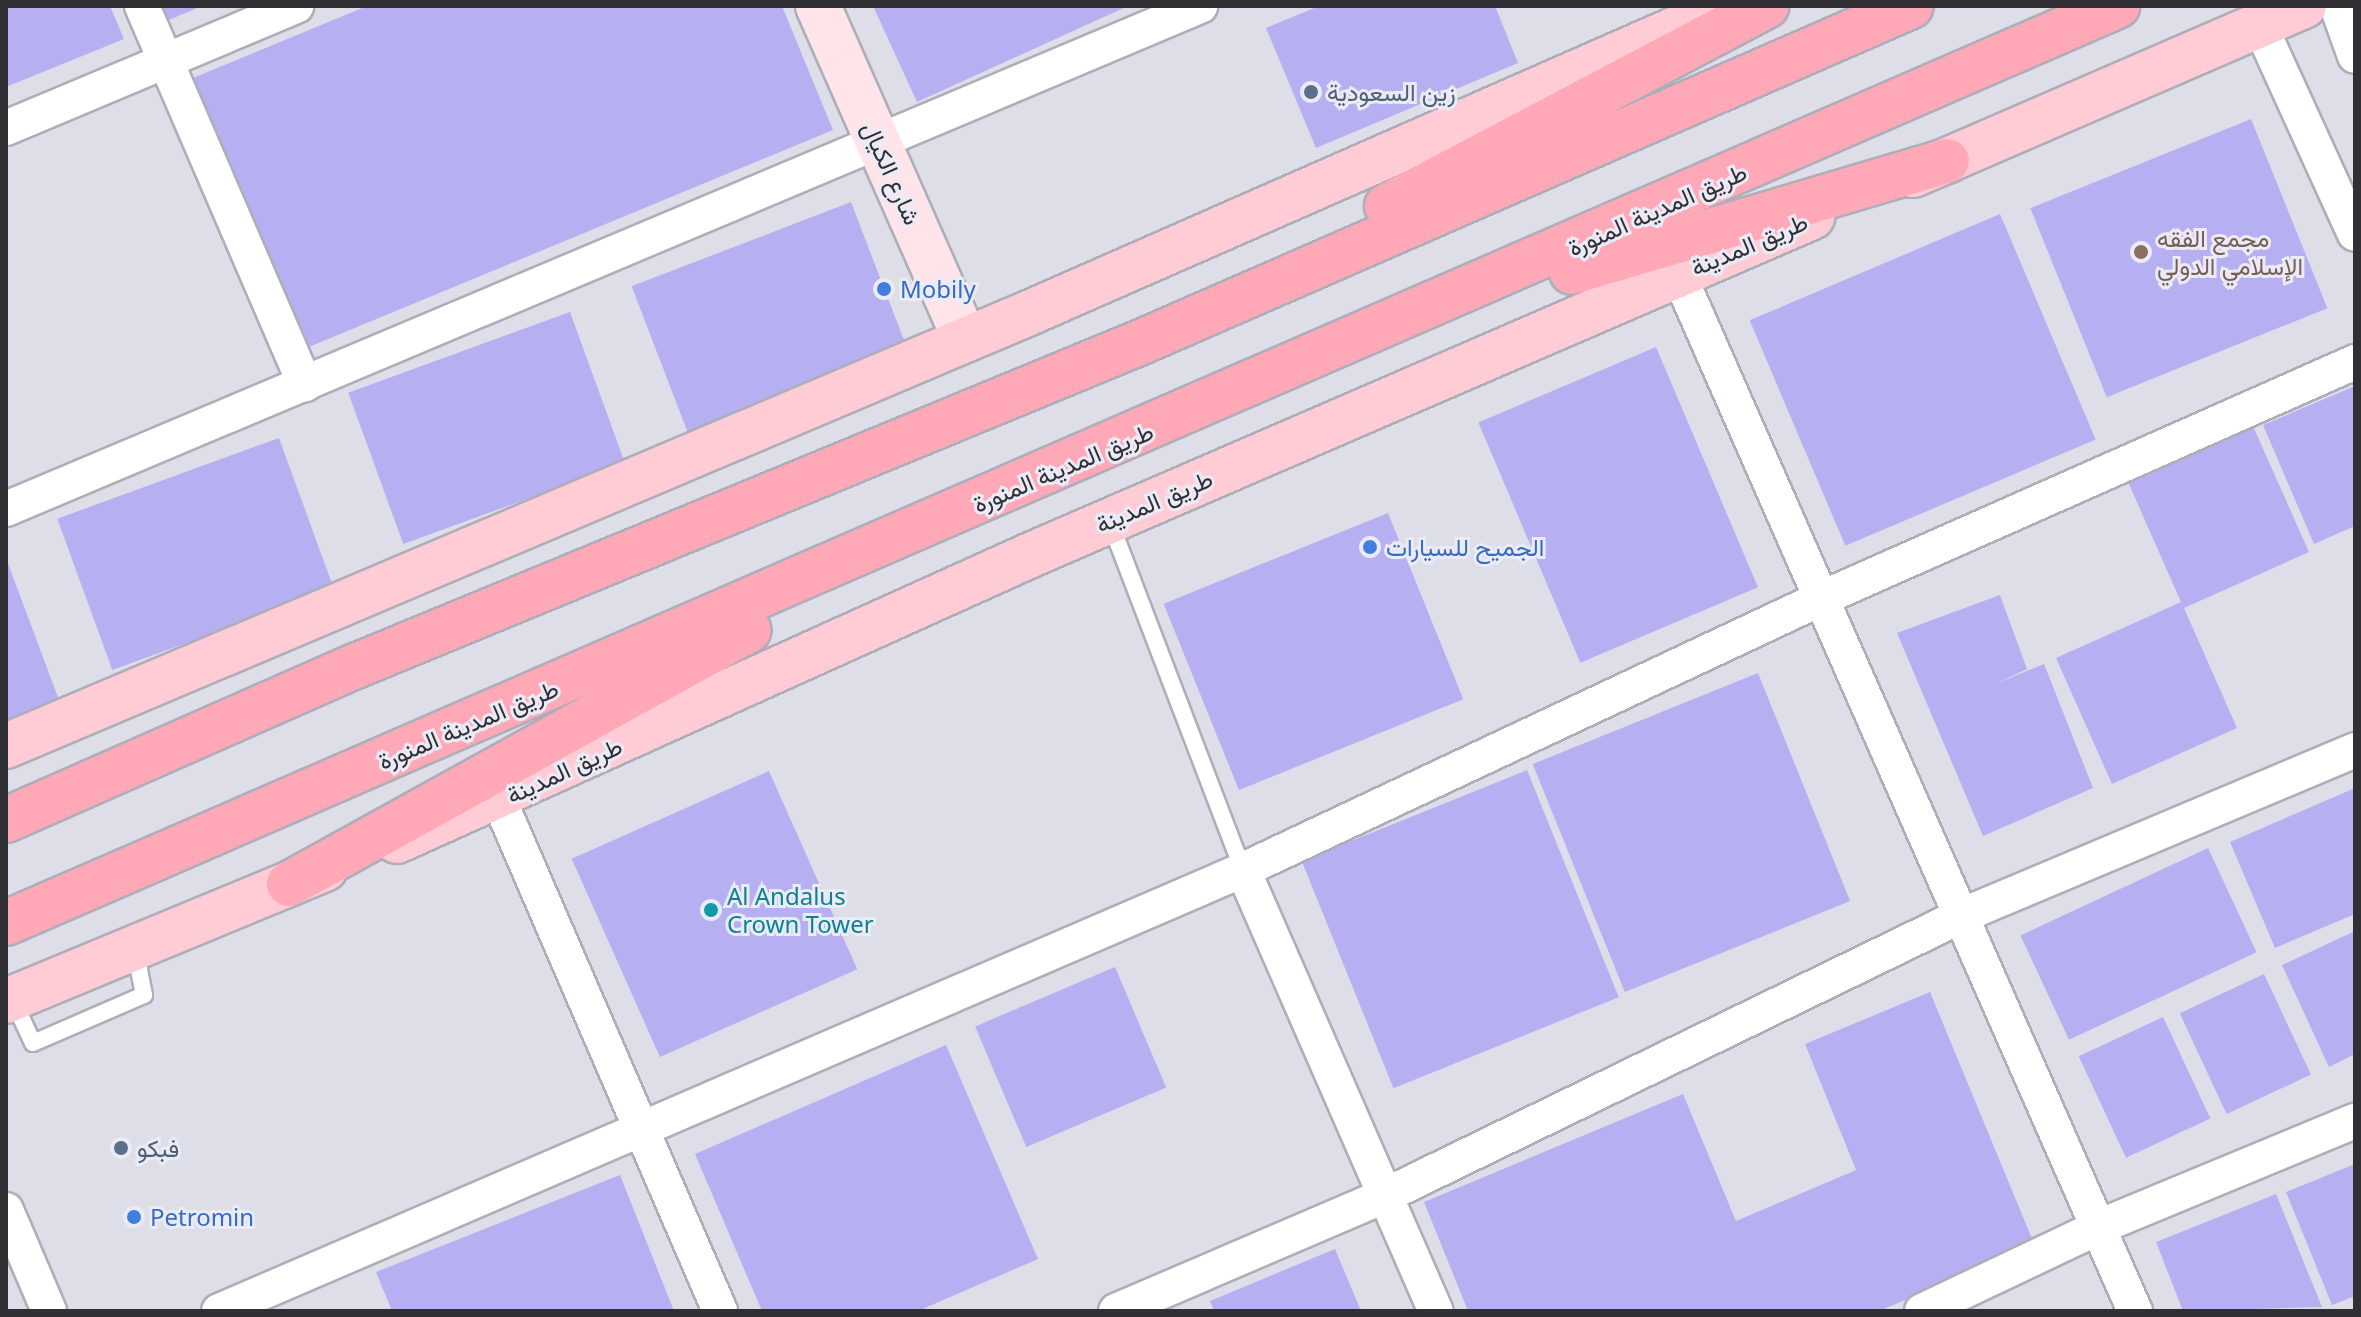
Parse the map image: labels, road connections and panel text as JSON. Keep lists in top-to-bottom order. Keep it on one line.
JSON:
{"streets":{"highway":["طريق المدينة المنورة"],"main road":["شارع الكيال","طريق المدينة"]},"places":["زين السعودية","مجمع الفقه الإسلامي الدولي","Mobily","الجميح للسيارات","Al Andalus Crown Tower","فبكو","Petromin"]}
